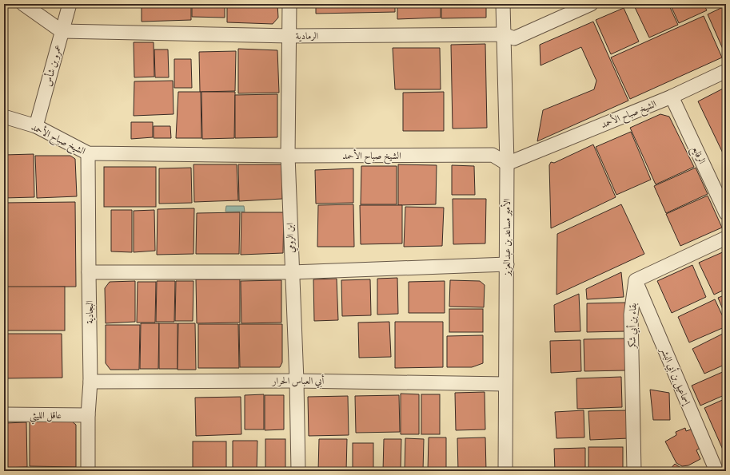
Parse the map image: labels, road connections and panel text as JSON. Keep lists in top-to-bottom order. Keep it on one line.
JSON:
{"streets":{"street":["الرمادية","عمرو بن شأس","الشيخ صباح الأحمد","الرفايع","الأمير مساعد بن عبدالعزيز","ابن الرومي","البجادية","بقاء بن أبي شكر","إسماعيل بن أبي البشر","أبي العباس الحرار","عاقل الليثي"]},"crossings":[["الرمادية","عمرو بن شأس"],["الرمادية","الأمير مساعد بن عبدالعزيز"],["الرمادية","ابن الرومي"],["عمرو بن شأس","الشيخ صباح الأحمد"],["الشيخ صباح الأحمد","الرفايع"],["الشيخ صباح الأحمد","الأمير مساعد بن عبدالعزيز"],["الشيخ صباح الأحمد","ابن الرومي"],["الشيخ صباح الأحمد","البجادية"],["الأمير مساعد بن عبدالعزيز","أبي العباس الحرار"],["ابن الرومي","أبي العباس الحرار"],["البجادية","أبي العباس الحرار"],["البجادية","عاقل الليثي"],["بقاء بن أبي شكر","إسماعيل بن أبي البشر"]]}
